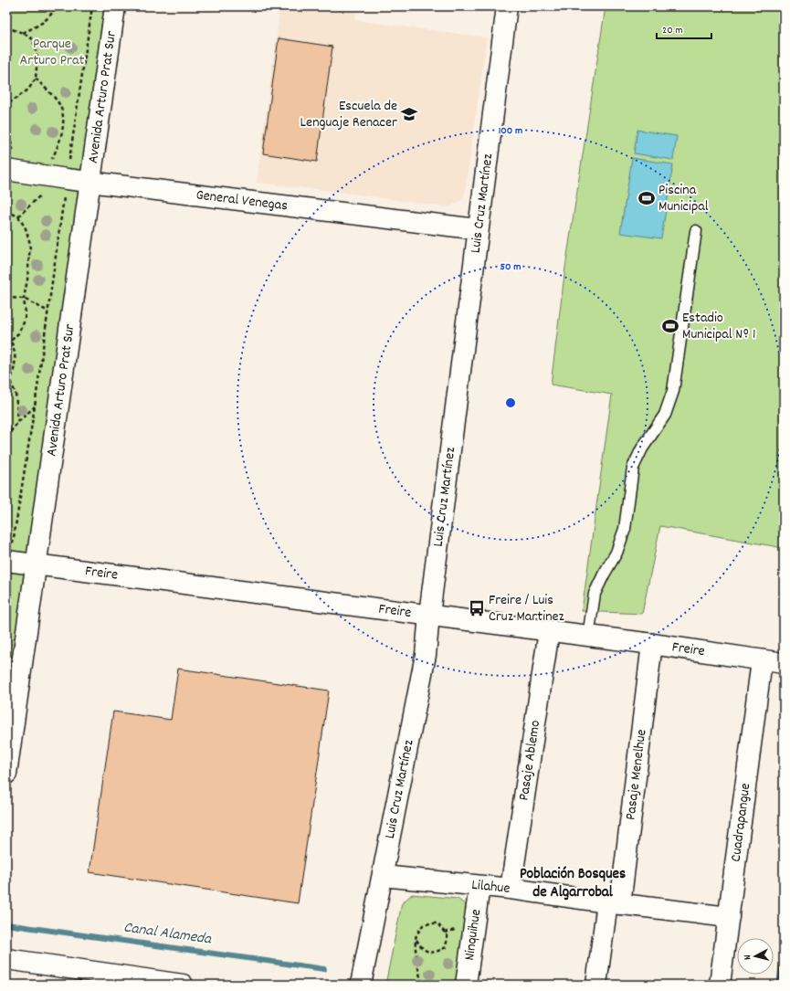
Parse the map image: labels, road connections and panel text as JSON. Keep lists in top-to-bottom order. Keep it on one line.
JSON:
{"streets":{"street":["Avenida Arturo Prat Sur","General Venegas","Luis Cruz Martínez","Freire","Pasaje Ablemo","Pasaje Menelhue","Cuadrapangue","Lilahue","Ninquihue"]},"crossings":[["Avenida Arturo Prat Sur","General Venegas"],["Avenida Arturo Prat Sur","Freire"],["General Venegas","Luis Cruz Martínez"],["Luis Cruz Martínez","Freire"],["Luis Cruz Martínez","Lilahue"],["Freire","Pasaje Ablemo"],["Freire","Pasaje Menelhue"],["Freire","Cuadrapangue"],["Pasaje Ablemo","Lilahue"],["Pasaje Menelhue","Lilahue"],["Cuadrapangue","Lilahue"],["Lilahue","Ninquihue"]],"districts":["Población Bosques de Algarrobal"],"water":["Canal Alameda"],"parks":["Parque Arturo Prat"],"places":{"school or university":["Escuela de Lenguaje Renacer"],"sports":["Piscina Municipal","Estadio Municipal Nº 1"],"bus stop":["Freire / Luis Cruz Martinez"]},"scale_bar":"20 m","north":"left","rings":["100 m","50 m"]}
